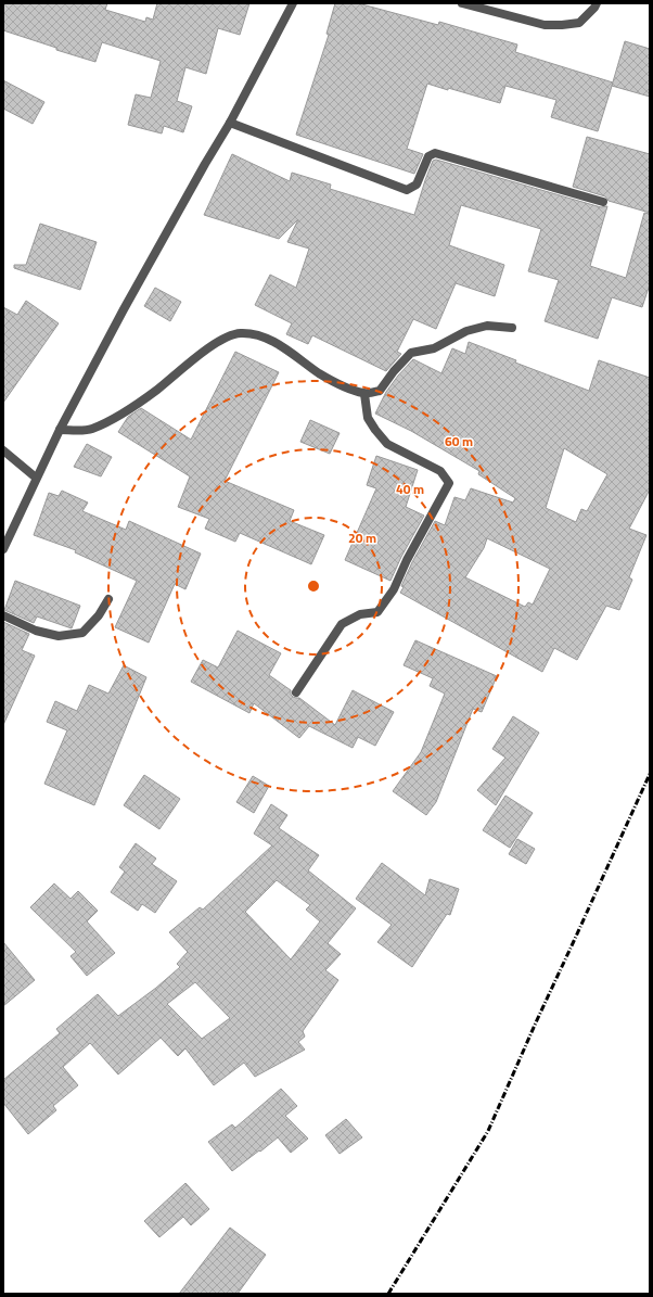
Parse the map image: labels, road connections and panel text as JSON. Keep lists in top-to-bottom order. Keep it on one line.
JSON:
{"rings":["60 m","40 m","20 m"]}
